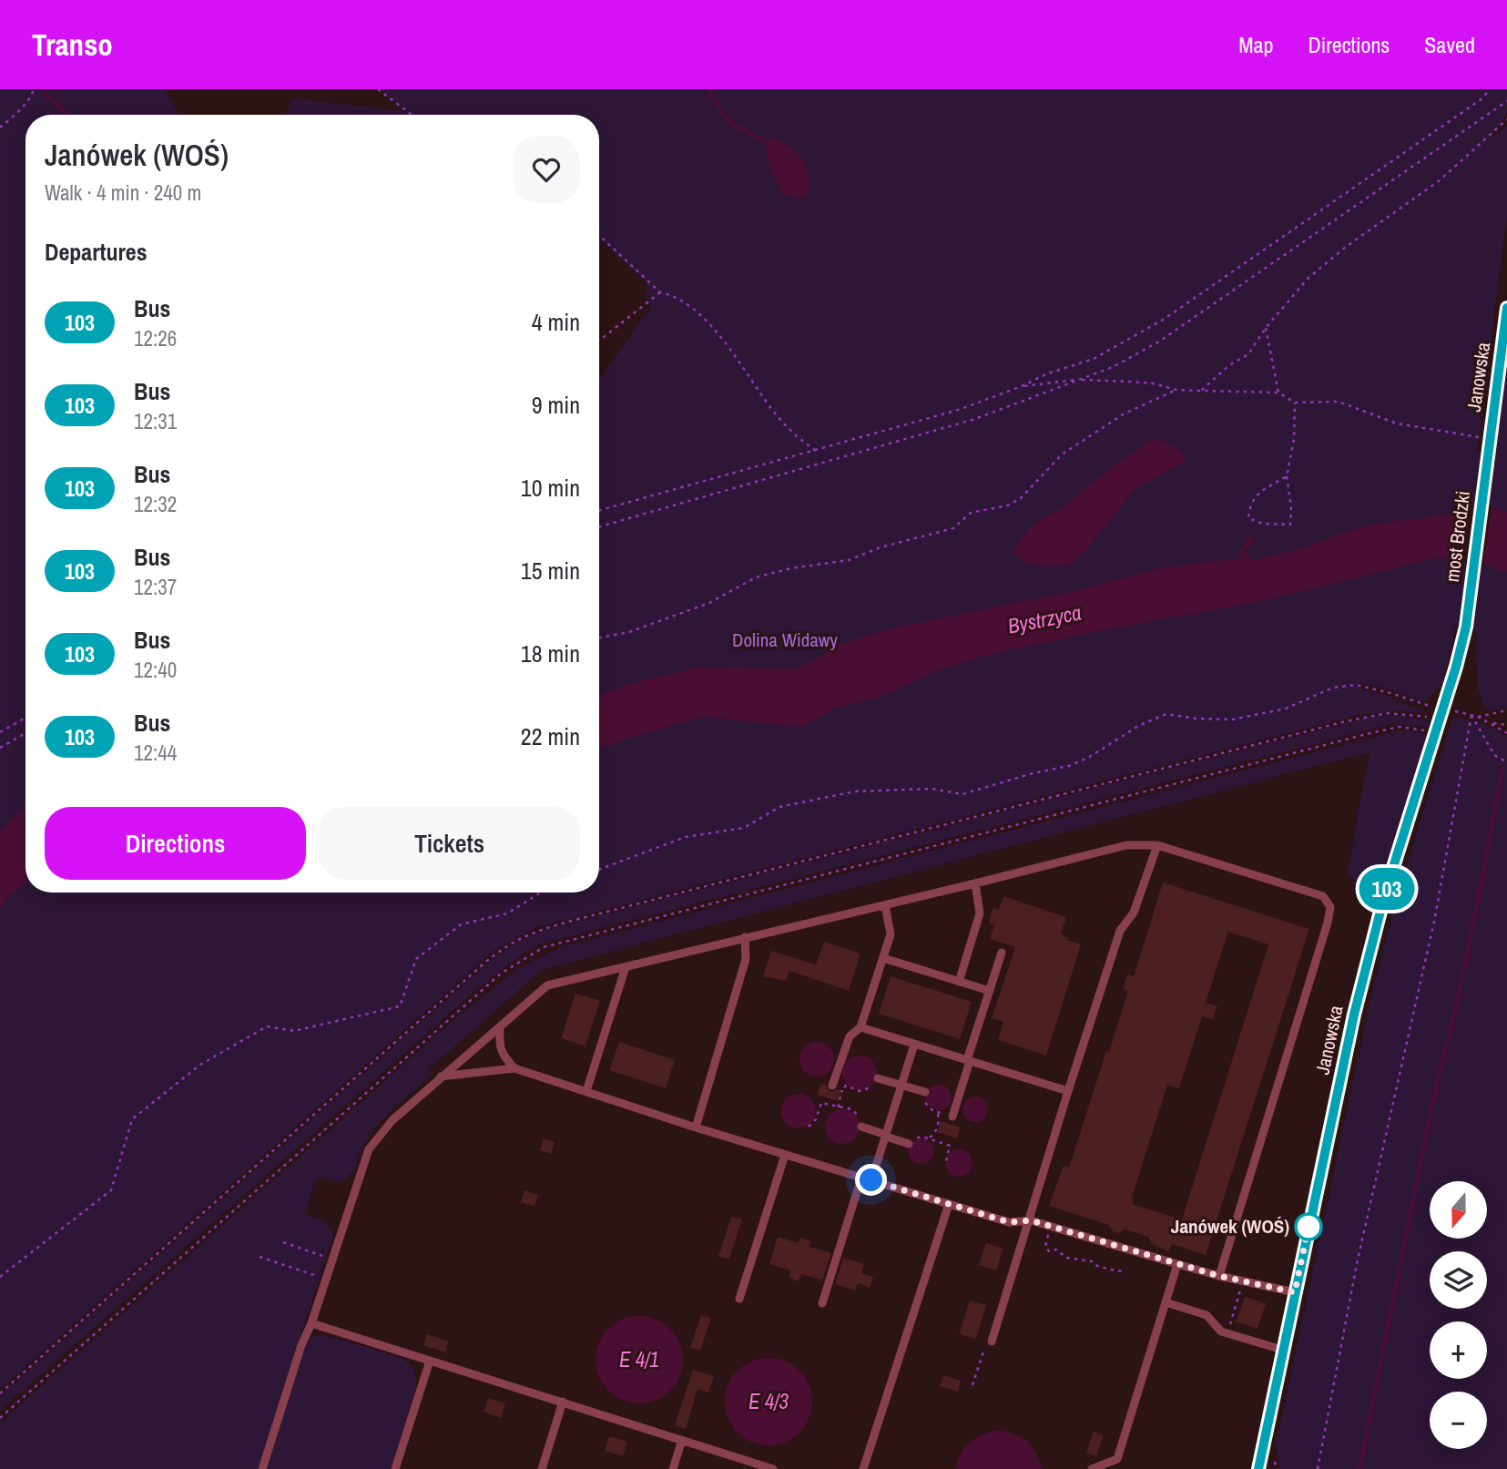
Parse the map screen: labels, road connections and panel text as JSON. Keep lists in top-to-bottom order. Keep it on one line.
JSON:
{"streets":{"street":["Janowska","most Brodzki"]},"crossings":[["Janowska","most Brodzki"]],"water":["Bystrzyca","E 4/1","E 4/3"],"parks":["Dolina Widawy"],"places":["Janówek (WOŚ)"],"lines":["bus line 103"],"north":"bottom","page":{"header":"Transo","nav":["Map","Directions","Saved"],"on_map":"103","heading":[["Janówek (WOŚ)","Walk · 4 min · 240 m"],"Departures"],"list":[{"mark":"103","name":"Bus","note":"12:26","value":"4 min"},{"mark":"103","name":"Bus","note":"12:31","value":"9 min"},{"mark":"103","name":"Bus","note":"12:32","value":"10 min"},{"mark":"103","name":"Bus","note":"12:37","value":"15 min"},{"mark":"103","name":"Bus","note":"12:40","value":"18 min"},{"mark":"103","name":"Bus","note":"12:44","value":"22 min"}],"buttons":["Directions","Tickets"],"map_buttons":["+","−"]}}
